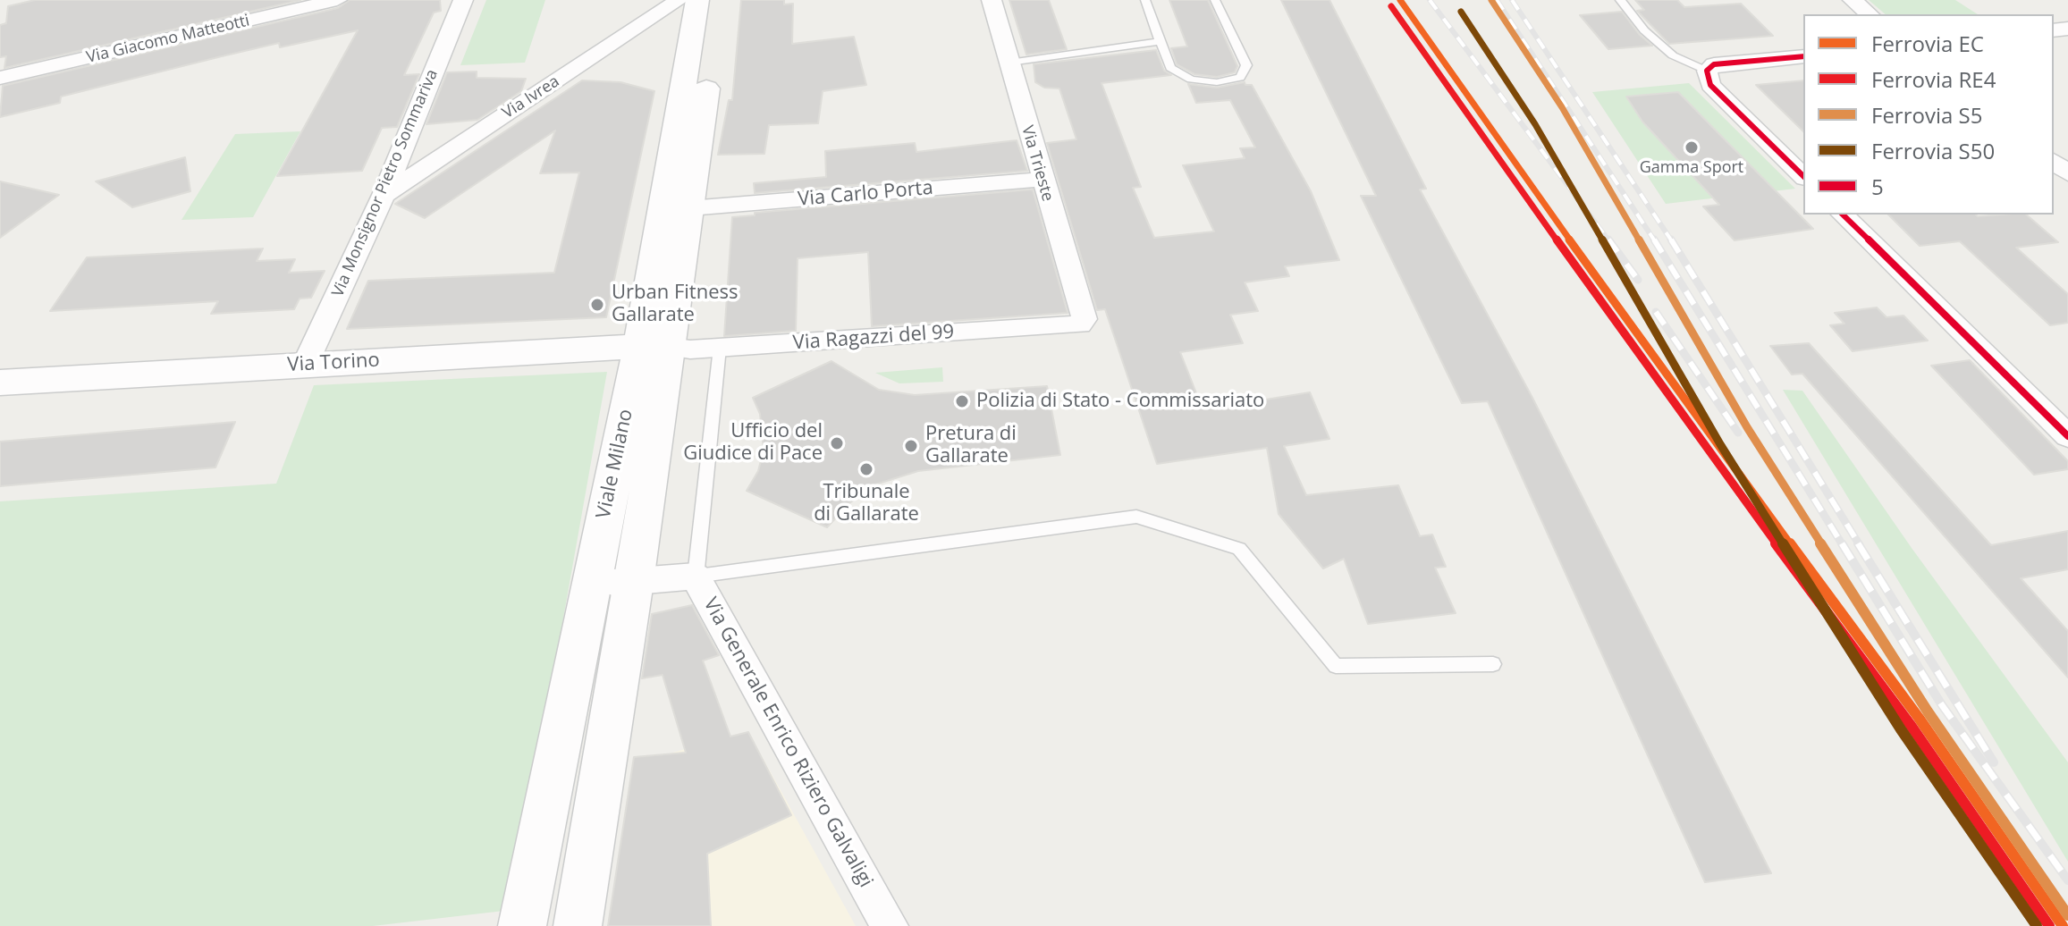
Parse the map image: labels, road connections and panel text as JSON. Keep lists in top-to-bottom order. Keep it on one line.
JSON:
{"streets":{"street":["Via Giacomo Matteotti","Via Ivrea","Via Trieste","Via Monsignor Pietro Sommariva","Via Carlo Porta","Via Ragazzi del 99","Via Torino","Viale Milano","Via Generale Enrico Riziero Galvaligi"]},"crossings":[["Via Ivrea","Via Monsignor Pietro Sommariva"],["Via Trieste","Via Carlo Porta"],["Via Trieste","Via Ragazzi del 99"],["Via Monsignor Pietro Sommariva","Via Torino"],["Via Carlo Porta","Viale Milano"],["Via Ragazzi del 99","Via Torino"],["Via Ragazzi del 99","Viale Milano"],["Via Torino","Viale Milano"],["Viale Milano","Via Generale Enrico Riziero Galvaligi"]],"places":["Gamma Sport","Urban Fitness Gallarate","Polizia di Stato - Commissariato","Ufficio del Giudice di Pace","Pretura di Gallarate","Tribunale di Gallarate"],"lines":["rail line EC","rail line S5","rail line RE4","rail line S50","transit line 5"],"legend":["Ferrovia EC","Ferrovia RE4","Ferrovia S5","Ferrovia S50","5"]}
